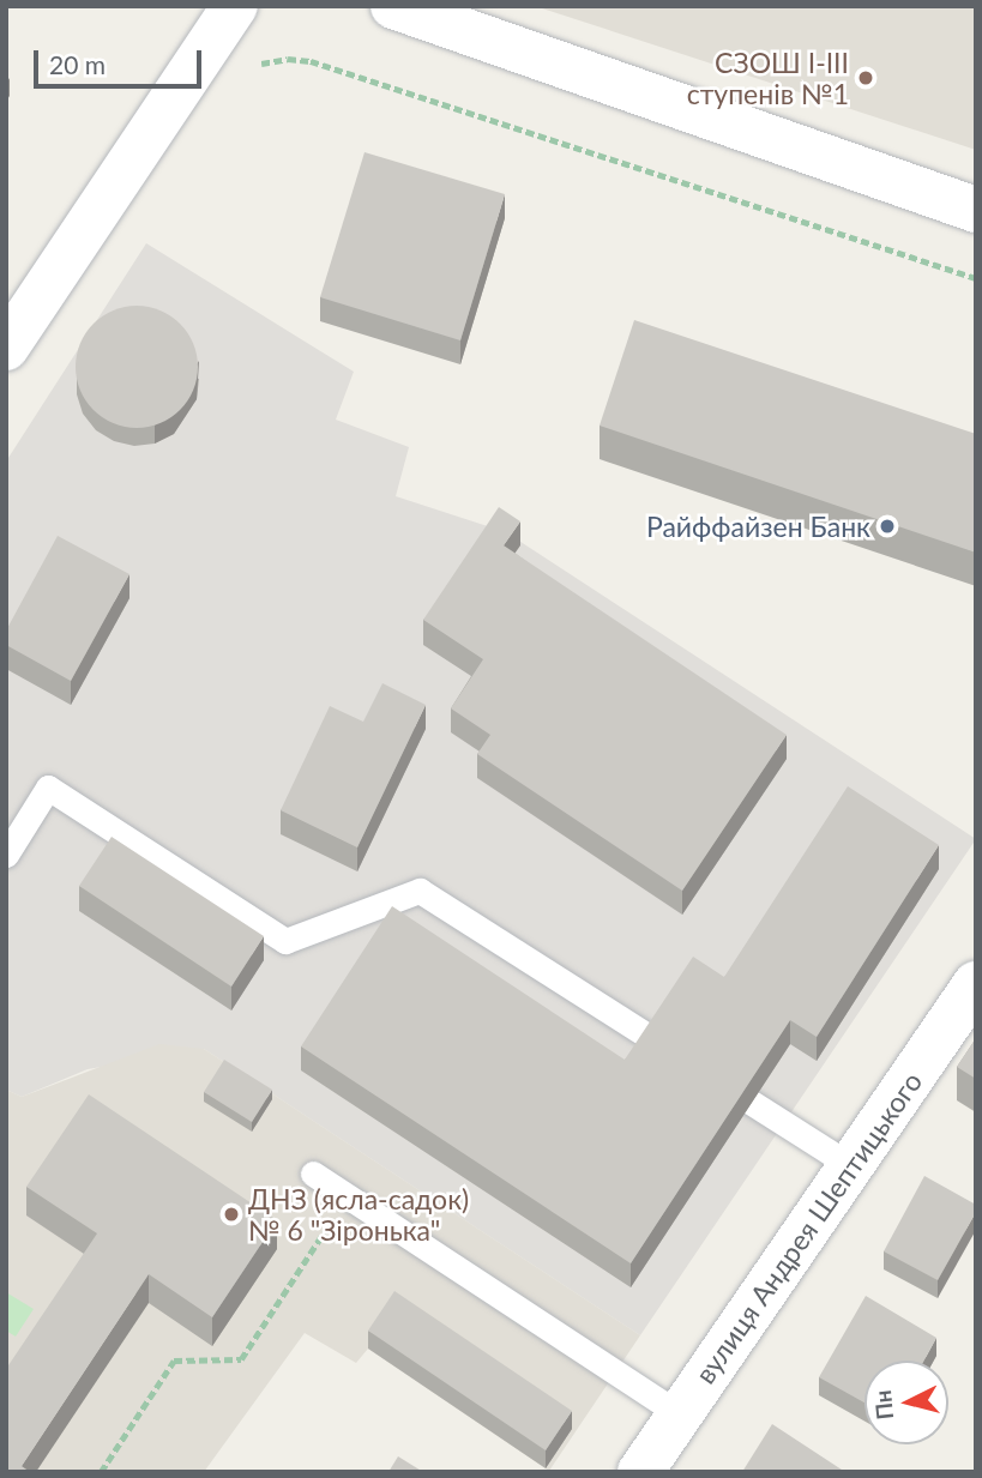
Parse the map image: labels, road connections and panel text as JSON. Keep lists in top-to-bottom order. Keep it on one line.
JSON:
{"streets":{"street":["вулиця Андрея Шептицького"]},"places":["СЗОШ І-ІІІ ступенів №1","Райффайзен Банк","ДНЗ (ясла-садок) № 6 \"Зіронька\""],"scale_bar":"20 m","north":"left"}
